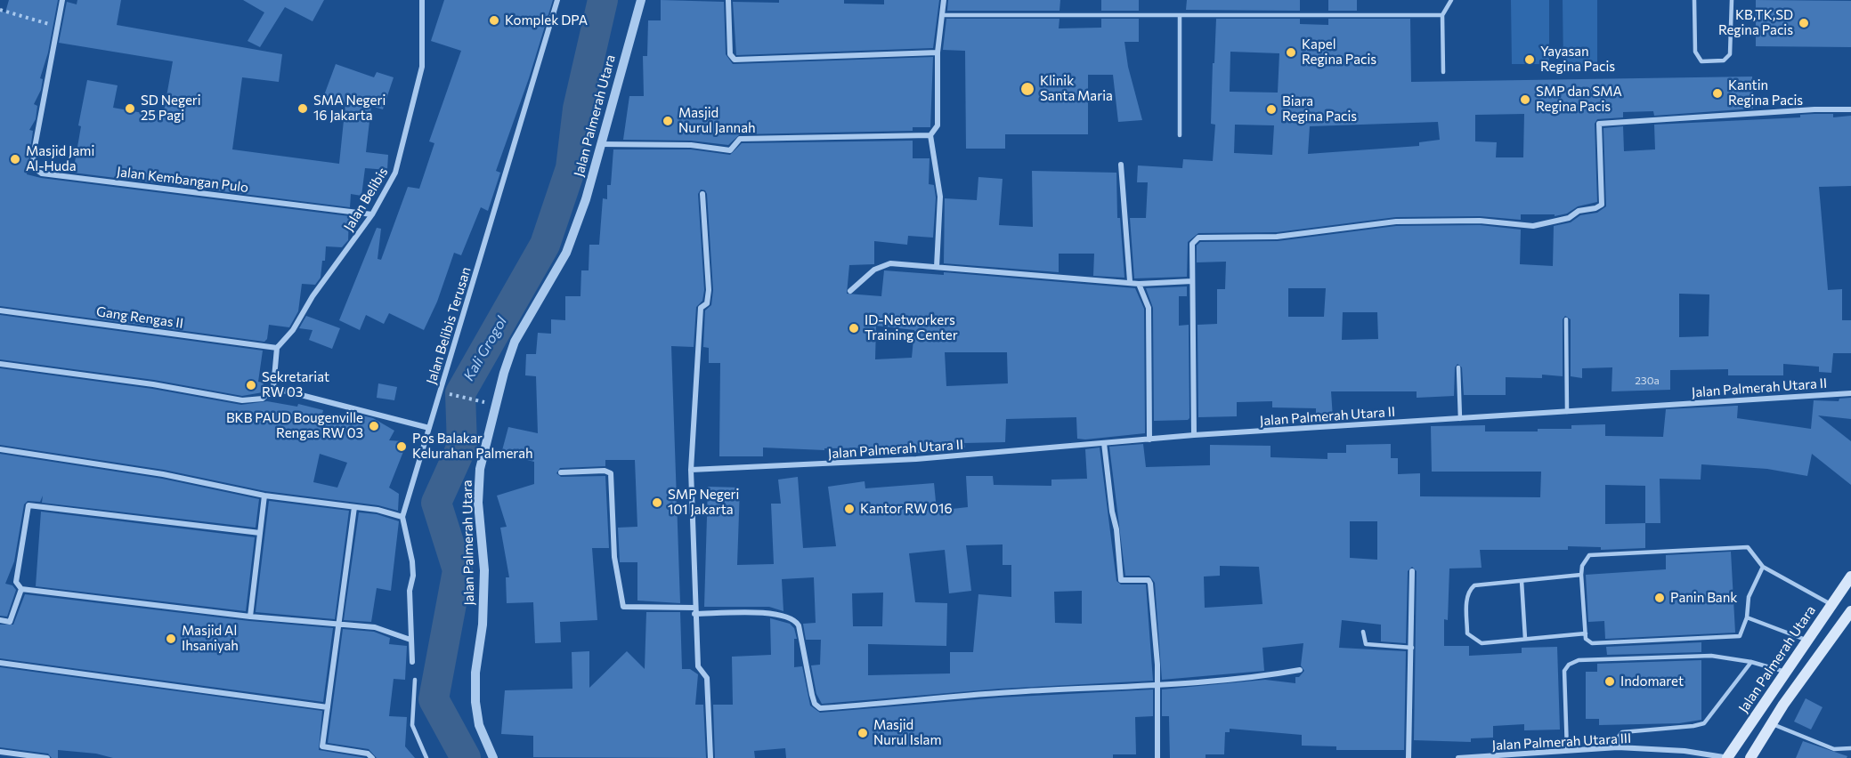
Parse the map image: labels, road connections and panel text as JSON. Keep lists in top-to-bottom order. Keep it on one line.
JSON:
{"streets":{"main road":["Jalan Palmerah Utara"],"street":["Jalan Kembangan Pulo","Jalan Belibis","Gang Rengas II","Jalan Belibis Terusan","Jalan Palmerah Utara II","Jalan Palmerah Utara III"]},"crossings":[["Jalan Palmerah Utara","Jalan Palmerah Utara III"],["Jalan Kembangan Pulo","Jalan Belibis"],["Jalan Belibis","Gang Rengas II"]],"water":["Kali Grogol"],"places":["Komplek DPA","KB,TK,SD Regina Pacis","Kapel Regina Pacis","Yayasan Regina Pacis","Klinik Santa Maria","Kantin Regina Pacis","SMP dan SMA Regina Pacis","SD Negeri 25 Pagi","SMA Negeri 16 Jakarta","Biara Regina Pacis","Masjid Nurul Jannah","Masjid Jami Al-Huda","ID-Networkers Training Center","Sekretariat RW 03","BKB PAUD Bougenville Rengas RW 03","Pos Balakar Kelurahan Palmerah","SMP Negeri 101 Jakarta","Kantor RW 016","Panin Bank","Masjid Al Ihsaniyah","Indomaret","Masjid Nurul Islam"],"house_numbers":["230a"]}
